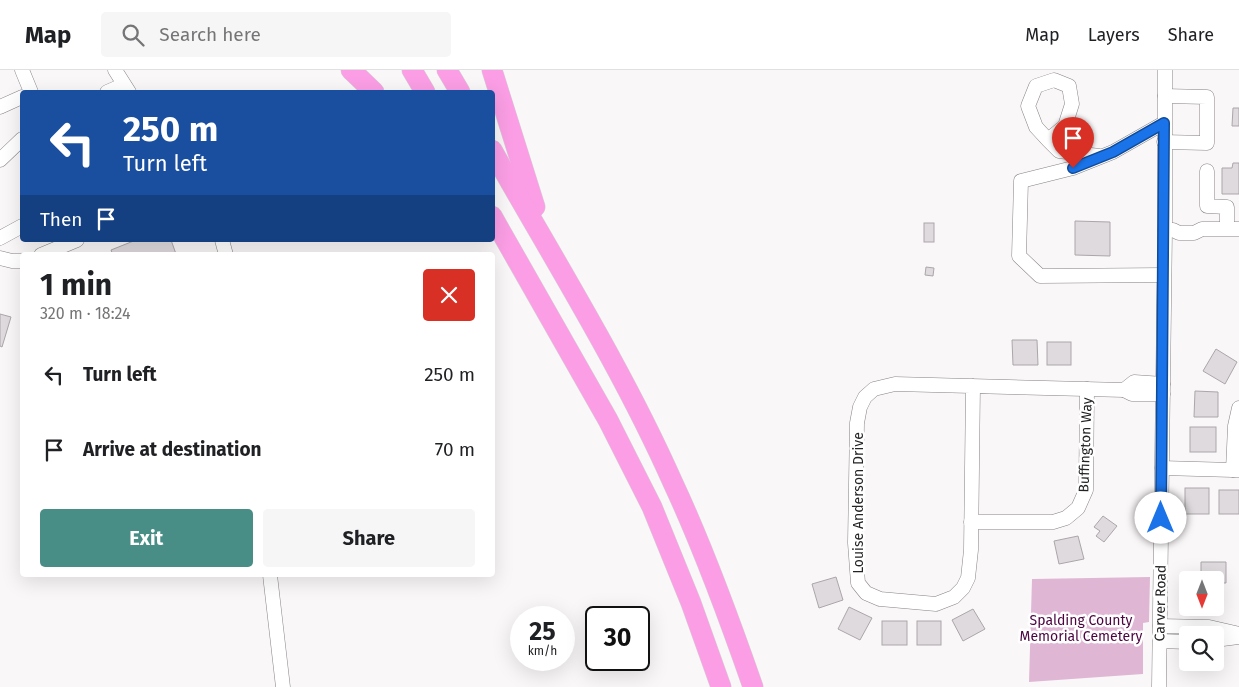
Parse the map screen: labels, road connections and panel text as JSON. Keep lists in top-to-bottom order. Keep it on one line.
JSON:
{"streets":{"street":["Buffington Way","Louise Anderson Drive","Carver Road"]},"crossings":[["Buffington Way","Louise Anderson Drive"],["Louise Anderson Drive","Carver Road"]],"parks":["Spalding County Memorial Cemetery"],"north":"bottom","page":{"header":"Map","search":"Search here","nav":["Map","Layers","Share"],"turn":["250 m","Turn left"],"then":"Then","heading":["1 min","320 m · 18:24"],"list":[{"name":"Turn left","value":"250 m"},{"name":"Arrive at destination","value":"70 m"}],"buttons":["Exit","Share"],"speed":"25 km/h","limit":"30"}}
